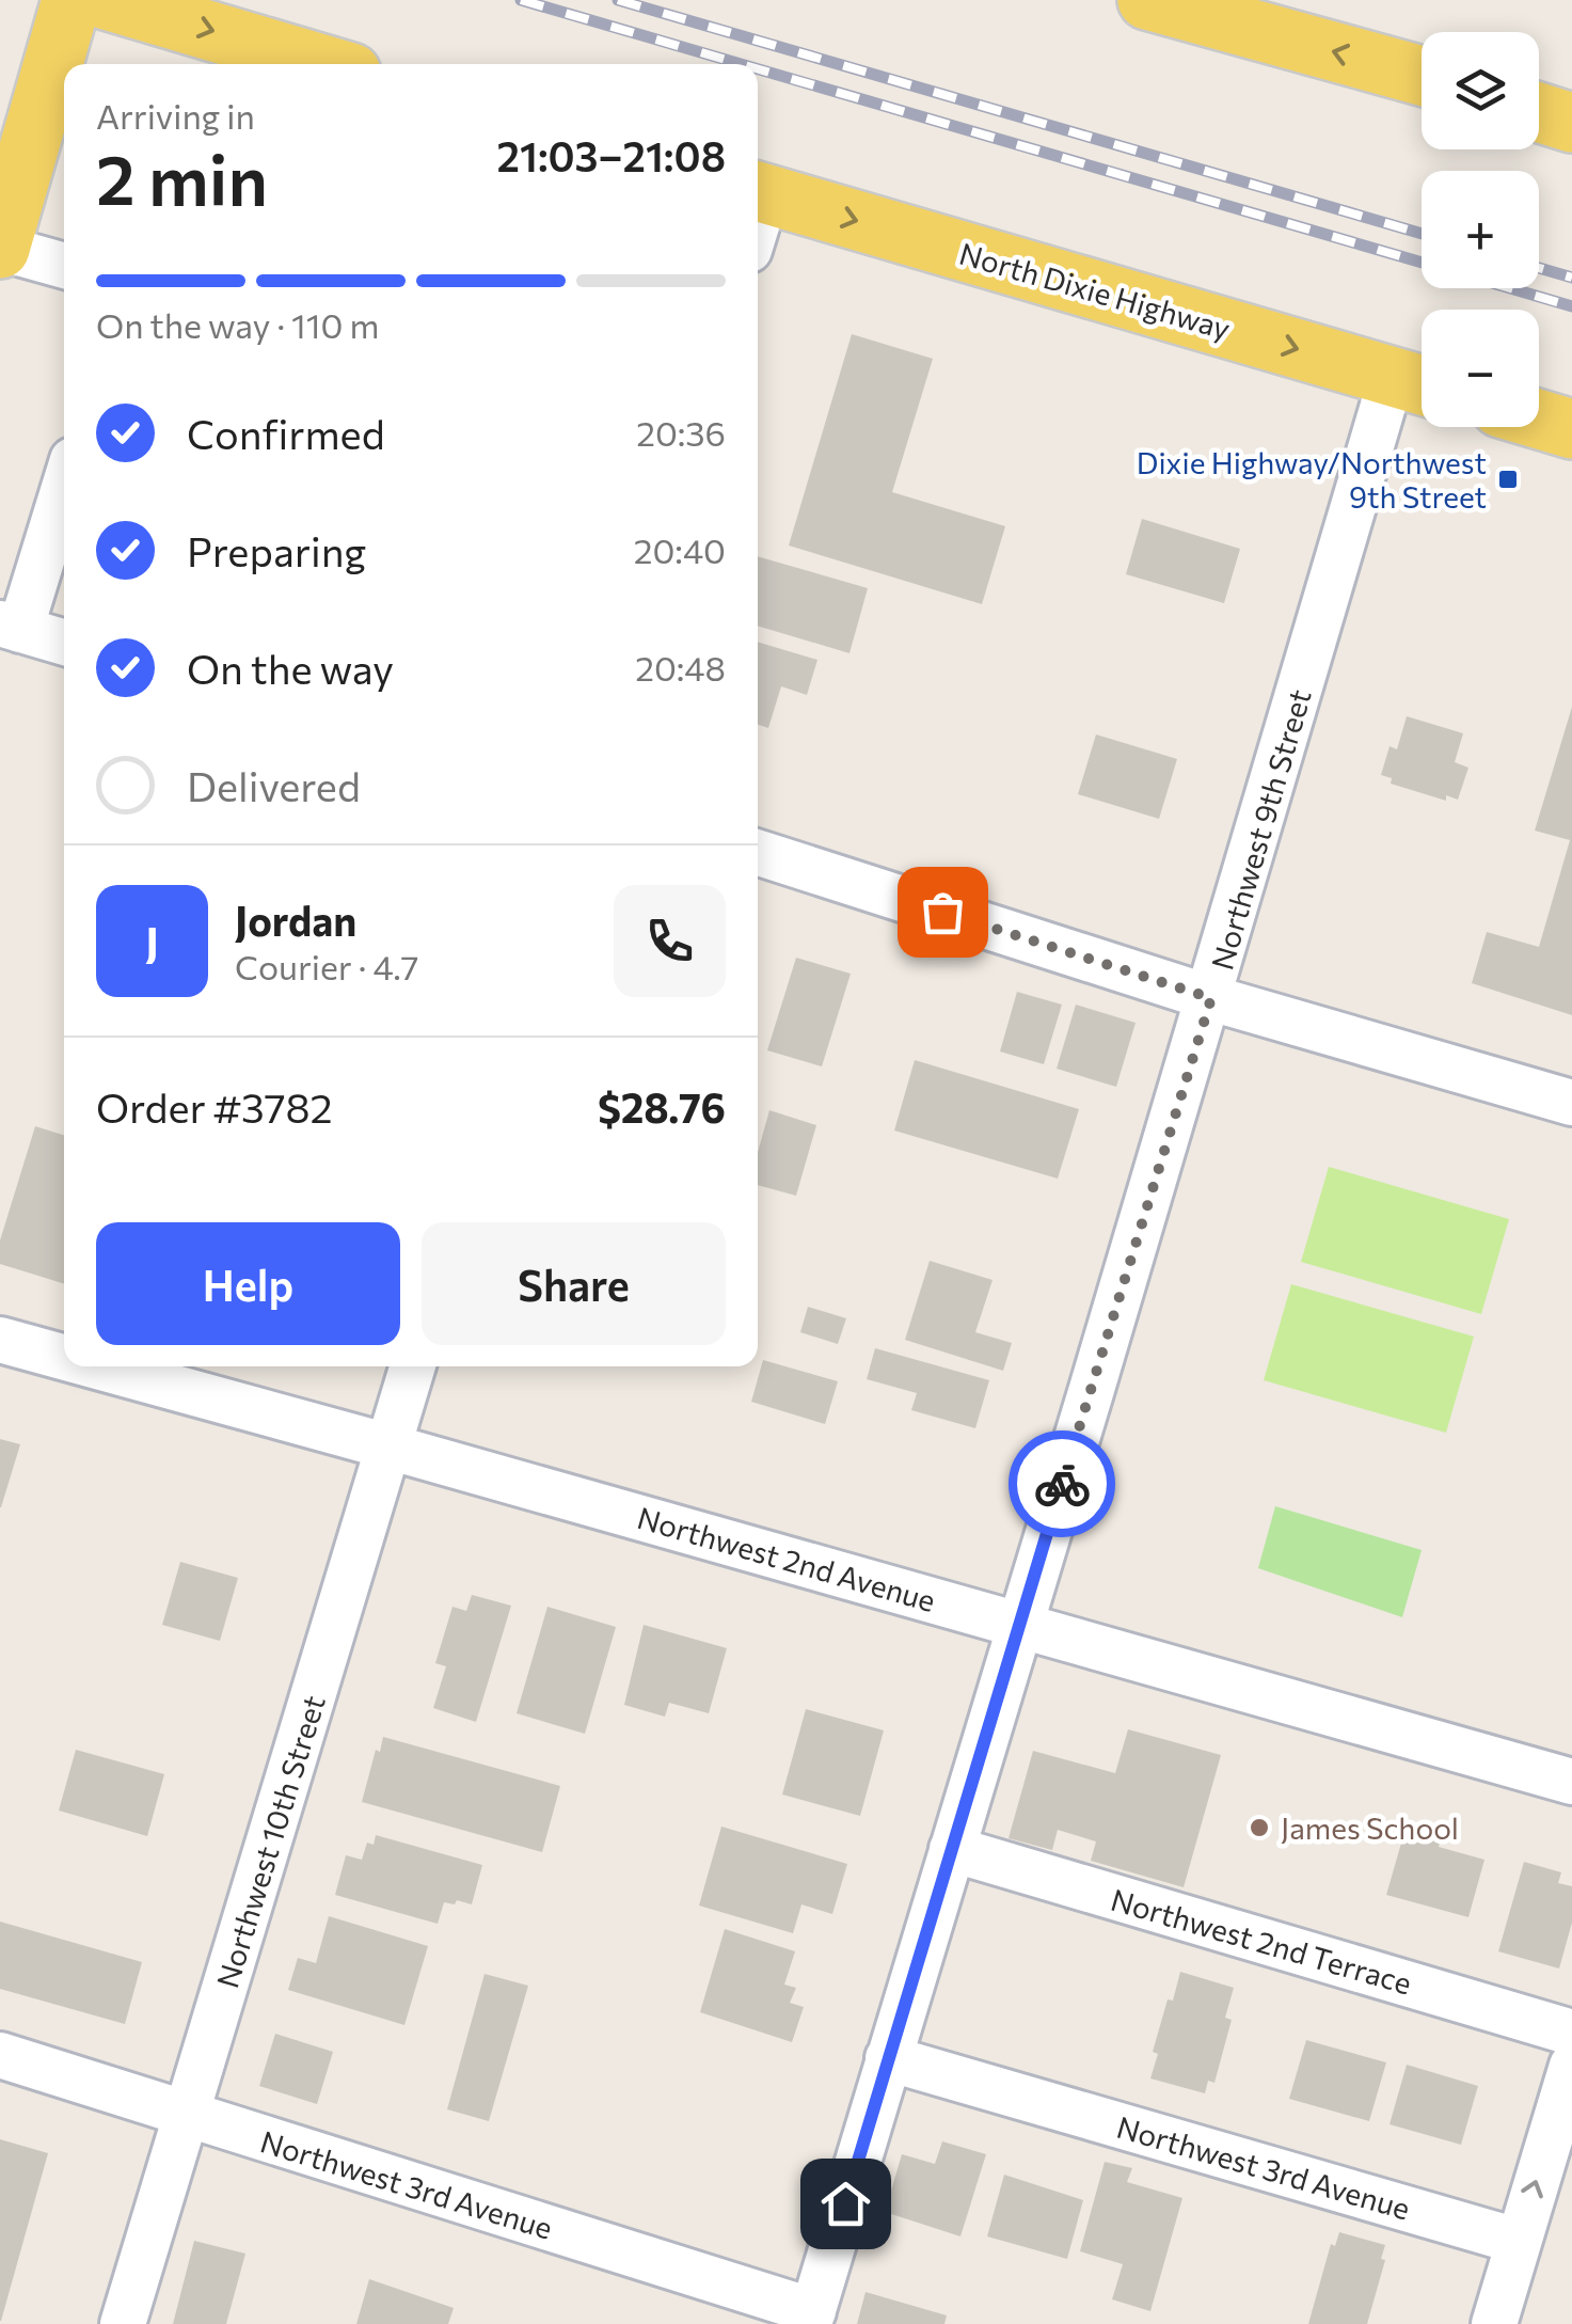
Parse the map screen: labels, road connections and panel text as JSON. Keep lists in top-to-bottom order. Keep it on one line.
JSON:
{"streets":{"main road":["North Dixie Highway"],"street":["Northwest 9th Street","Northwest 2nd Avenue","Northwest 10th Street","Northwest 2nd Terrace","Northwest 3rd Avenue"]},"crossings":[["North Dixie Highway","Northwest 9th Street"],["Northwest 9th Street","Northwest 2nd Avenue"],["Northwest 9th Street","Northwest 2nd Terrace"],["Northwest 9th Street","Northwest 3rd Avenue"],["Northwest 2nd Avenue","Northwest 10th Street"],["Northwest 10th Street","Northwest 3rd Avenue"]],"places":{"transit":["Dixie Highway/Northwest 9th Street"],"other":["James School"]},"page":{"map_buttons":["+","−"],"heading":["2 min","Arriving in","21:03–21:08"],"panel":["Jordan","Courier · 4.7","Order #3782","$28.76"],"bar":"On the way · 110 m","list":[["Confirmed","20:36"],["Preparing","20:40"],["On the way","20:48"],"Delivered"],"round":"J","buttons":["Help","Share"]}}
